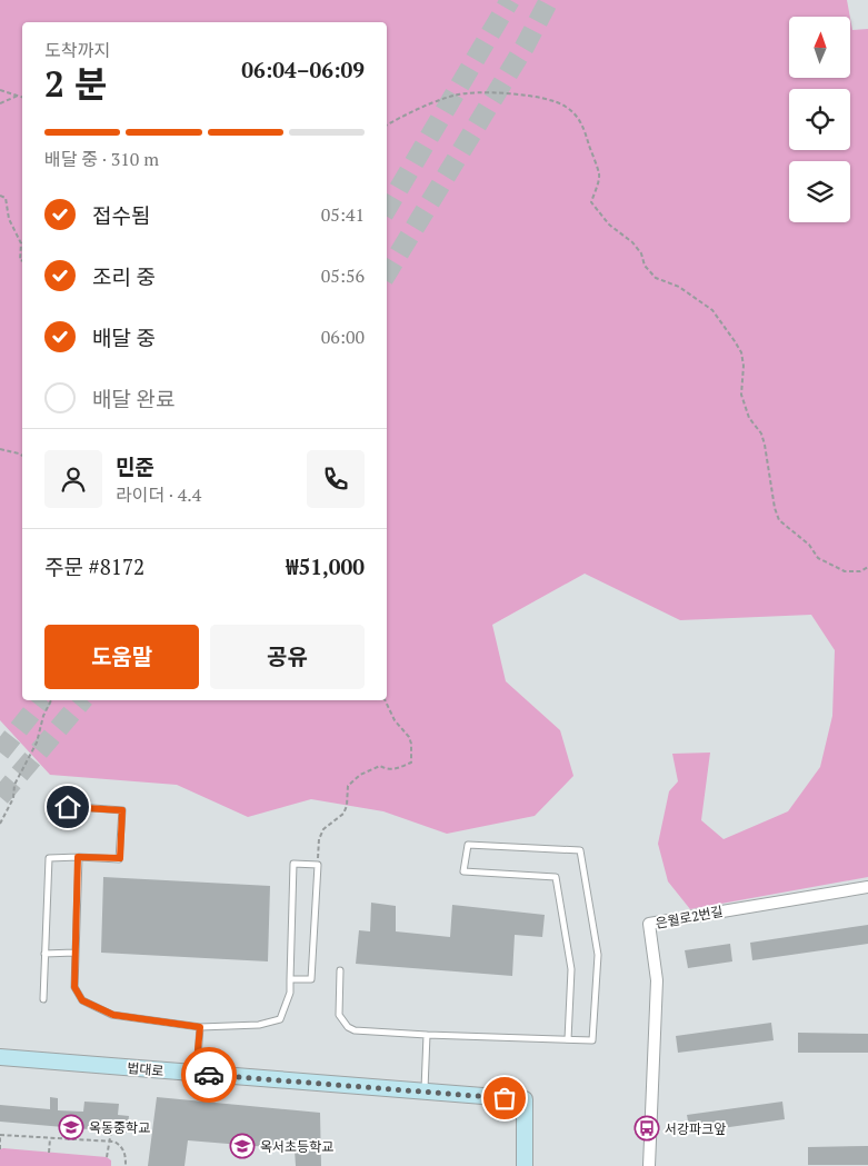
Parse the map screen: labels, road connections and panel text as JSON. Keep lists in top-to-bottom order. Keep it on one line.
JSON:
{"streets":{"street":["은월로2번길","법대로"]},"places":{"school or university":["옥동중학교","옥서초등학교"],"bus stop":["서강파크앞"]},"north":"top","page":{"heading":["2 분","도착까지","06:04–06:09"],"panel":["민준","라이더 · 4.4","주문 #8172","₩51,000"],"bar":"배달 중 · 310 m","list":[["접수됨","05:41"],["조리 중","05:56"],["배달 중","06:00"],"배달 완료"],"buttons":["도움말","공유"]}}
